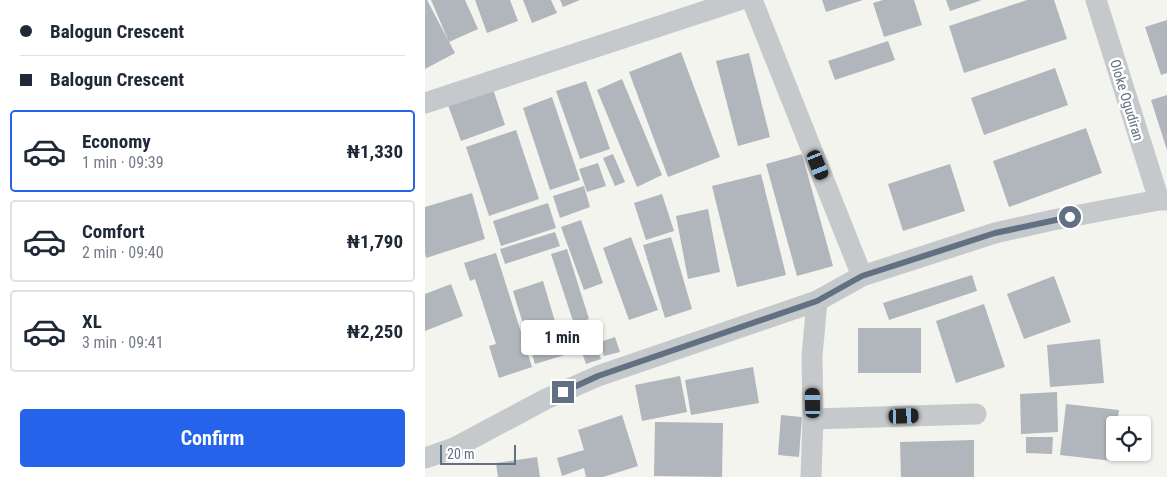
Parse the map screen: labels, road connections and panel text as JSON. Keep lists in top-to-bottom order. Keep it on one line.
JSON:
{"streets":{"street":["Oloke Ogudiran"]},"scale_bar":"20 m","page":{"banner":["Balogun Crescent","Balogun Crescent"],"list":[{"name":"Economy","note":"1 min · 09:39","value":"₦1,330"},{"name":"Comfort","note":"2 min · 09:40","value":"₦1,790"},{"name":"XL","note":"3 min · 09:41","value":"₦2,250"}],"bubble":"1 min","buttons":"Confirm","scale":"20 m"}}
